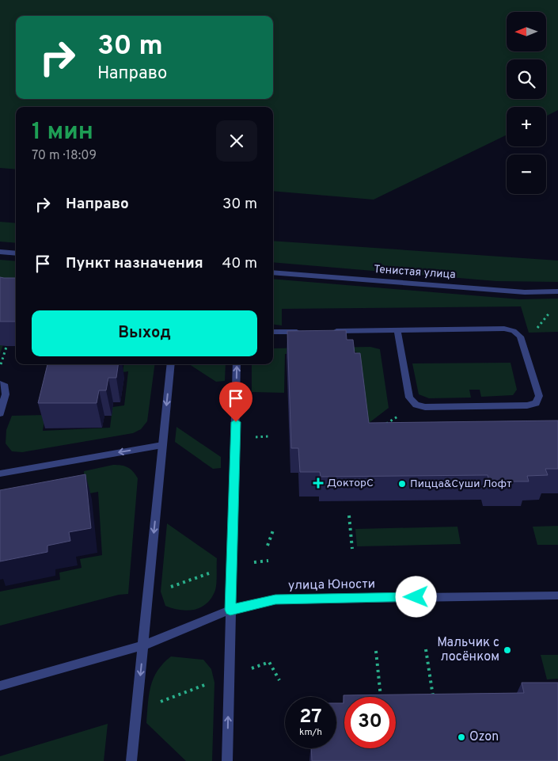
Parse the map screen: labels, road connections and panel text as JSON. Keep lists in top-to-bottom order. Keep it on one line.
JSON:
{"streets":{"street":["Тенистая улица","улица Юности"]},"places":{"health":["ДокторС"],"other":["Пицца&Суши Лофт","Мальчик с лосёнком","Ozon"]},"north":"left","page":{"map_buttons":["+","−"],"turn":["30 m","Направо"],"heading":["1 мин","70 m · 18:09"],"list":[{"name":"Направо","value":"30 m"},{"name":"Пункт назначения","value":"40 m"}],"buttons":"Выход","speed":"27 km/h","limit":"30"}}
